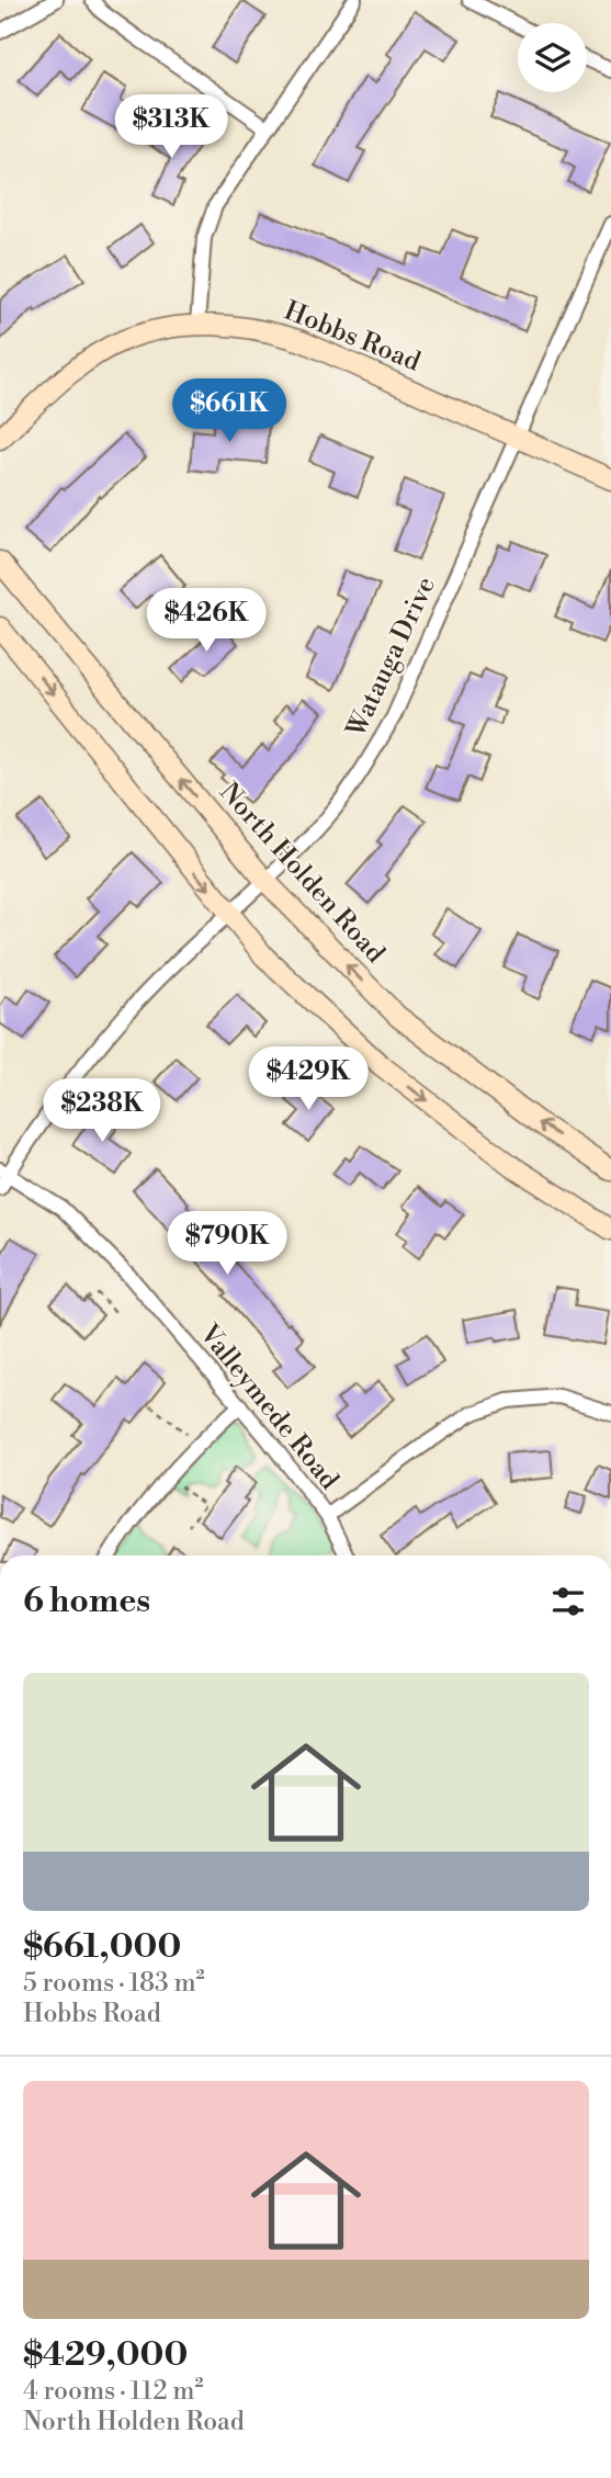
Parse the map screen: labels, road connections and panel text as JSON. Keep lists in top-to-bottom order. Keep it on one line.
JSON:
{"streets":{"main road":["Hobbs Road","North Holden Road"],"street":["Watauga Drive","Valleymede Road"]},"crossings":[["Hobbs Road","Watauga Drive"],["Watauga Drive","North Holden Road"],["Watauga Drive","Valleymede Road"]],"page":{"price":["$313K","$661K","$426K","$429K","$238K","$790K"],"heading":"6 homes","list":[{"name":"$661,000","note":"5 rooms · 183 m² · Hobbs Road"},{"name":"$429,000","note":"4 rooms · 112 m² · North Holden Road"}]}}
